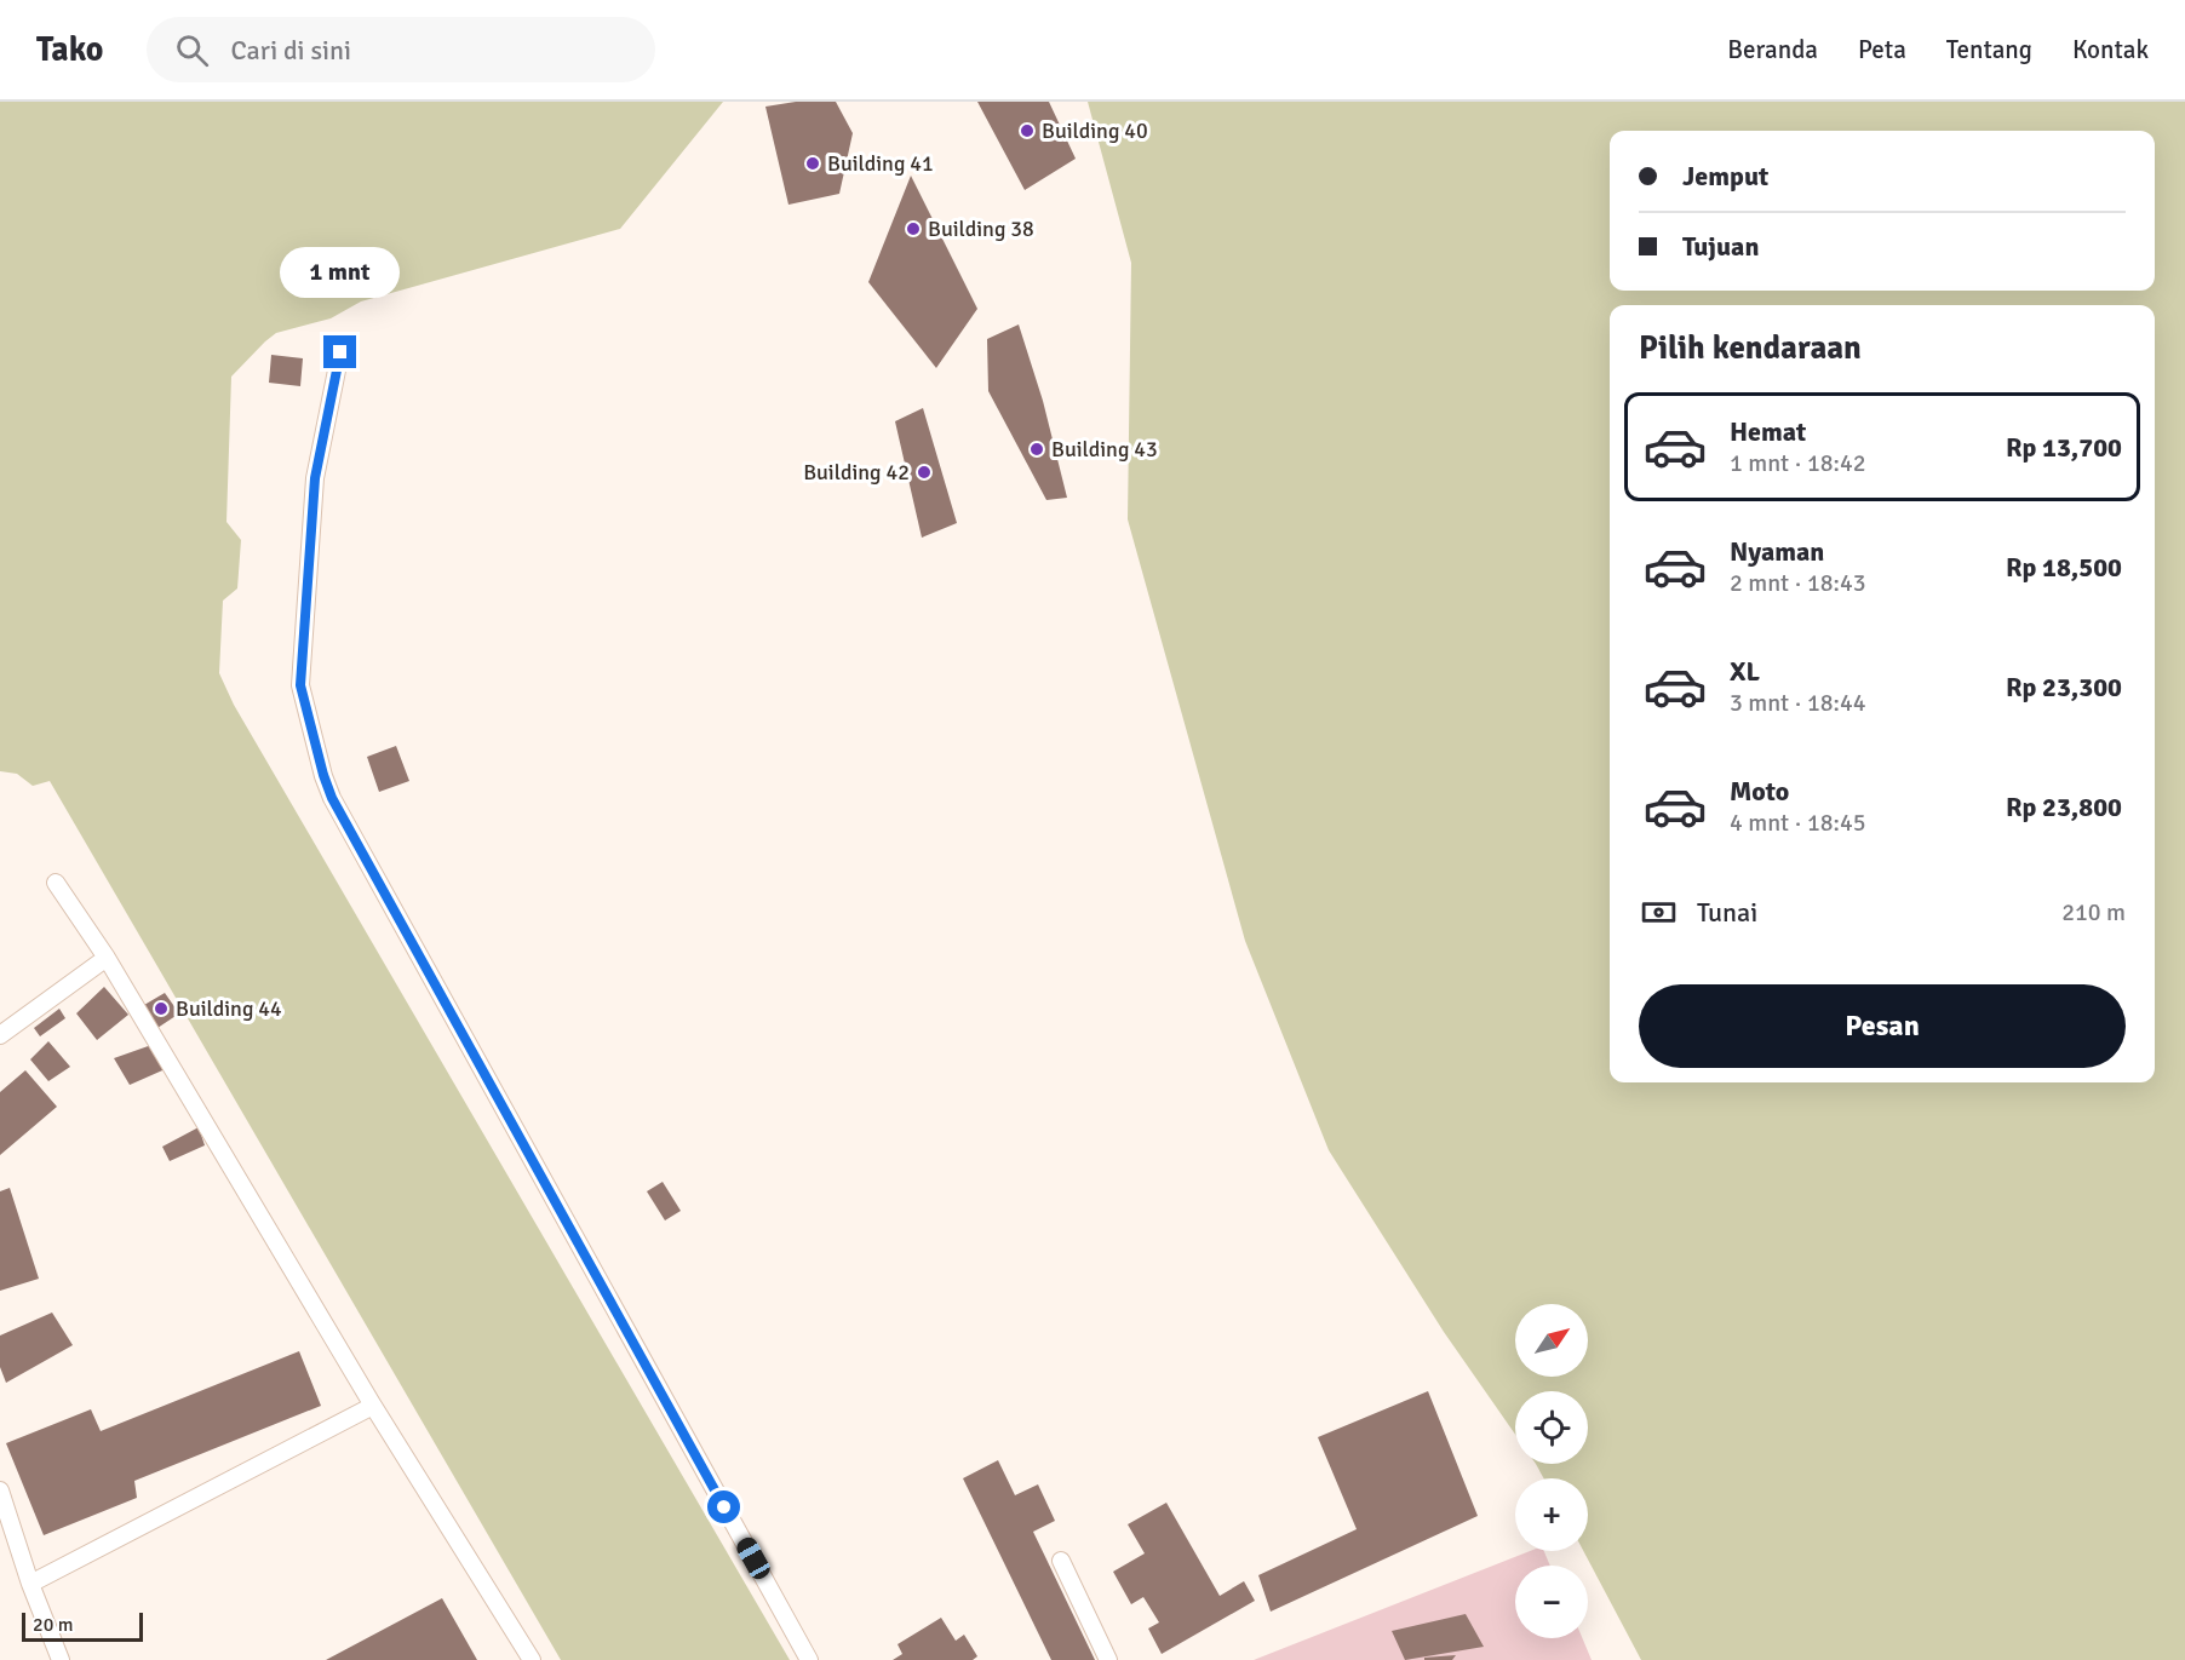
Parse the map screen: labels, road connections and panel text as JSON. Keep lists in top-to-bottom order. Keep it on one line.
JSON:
{"places":["Building 40","Building 41","Building 38","Building 43","Building 42","Building 44"],"scale_bar":"20 m","north":"top right","page":{"header":"Tako","search":"Cari di sini","nav":["Beranda","Peta","Tentang","Kontak"],"banner":["Jemput","Tujuan"],"bubble":"1 mnt","heading":"Pilih kendaraan","list":[{"name":"Hemat","note":"1 mnt · 18:42","value":"Rp 13,700"},{"name":"Nyaman","note":"2 mnt · 18:43","value":"Rp 18,500"},{"name":"XL","note":"3 mnt · 18:44","value":"Rp 23,300"},{"name":"Moto","note":"4 mnt · 18:45","value":"Rp 23,800"}],"pay":["Tunai","210 m"],"buttons":"Pesan","map_buttons":["+","−"],"scale":"20 m"}}
